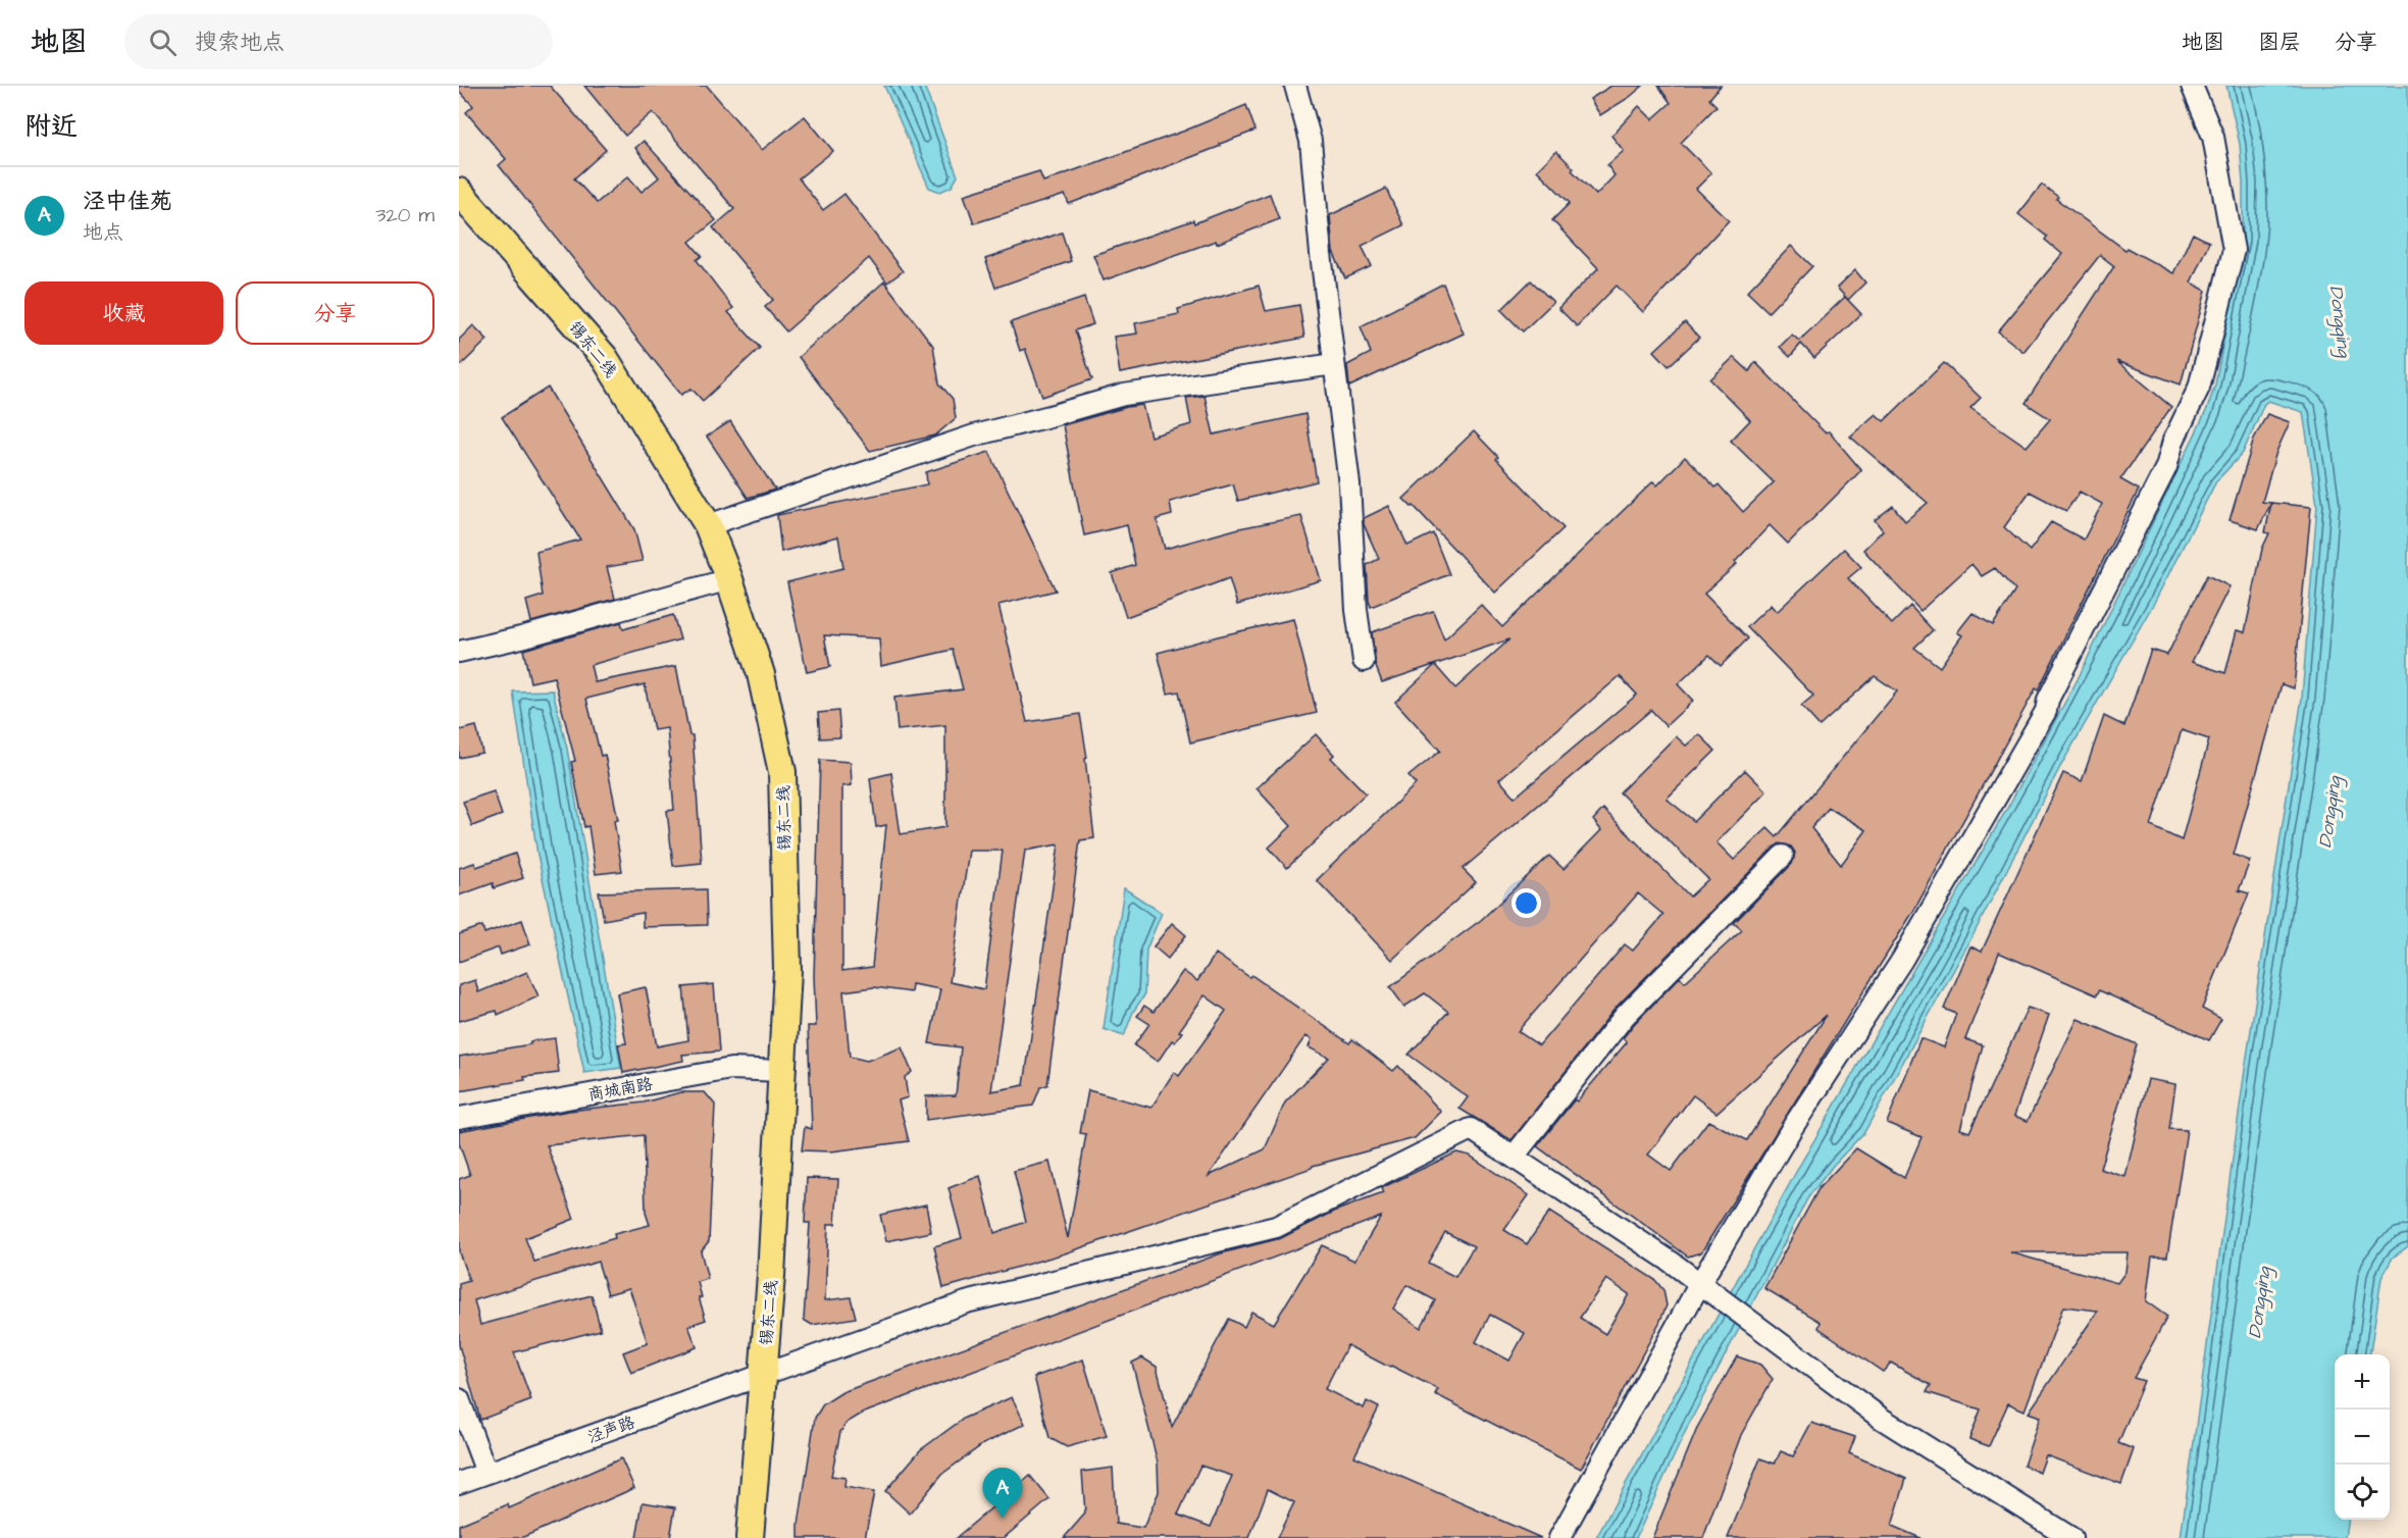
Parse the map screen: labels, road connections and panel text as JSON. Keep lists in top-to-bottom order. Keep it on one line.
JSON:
{"streets":{"main road":["锡东二线"],"street":["商城南路","泾声路"]},"crossings":[["锡东二线","商城南路"],["锡东二线","泾声路"]],"water":["Dongqing"],"page":{"header":"地图","search":"搜索地点","nav":["地图","图层","分享"],"heading":"附近","list":[{"mark":"A","name":"泾中佳苑","note":"地点","value":"320 m"}],"buttons":["收藏","分享"],"map_buttons":["+","−"],"pins":"A"}}
